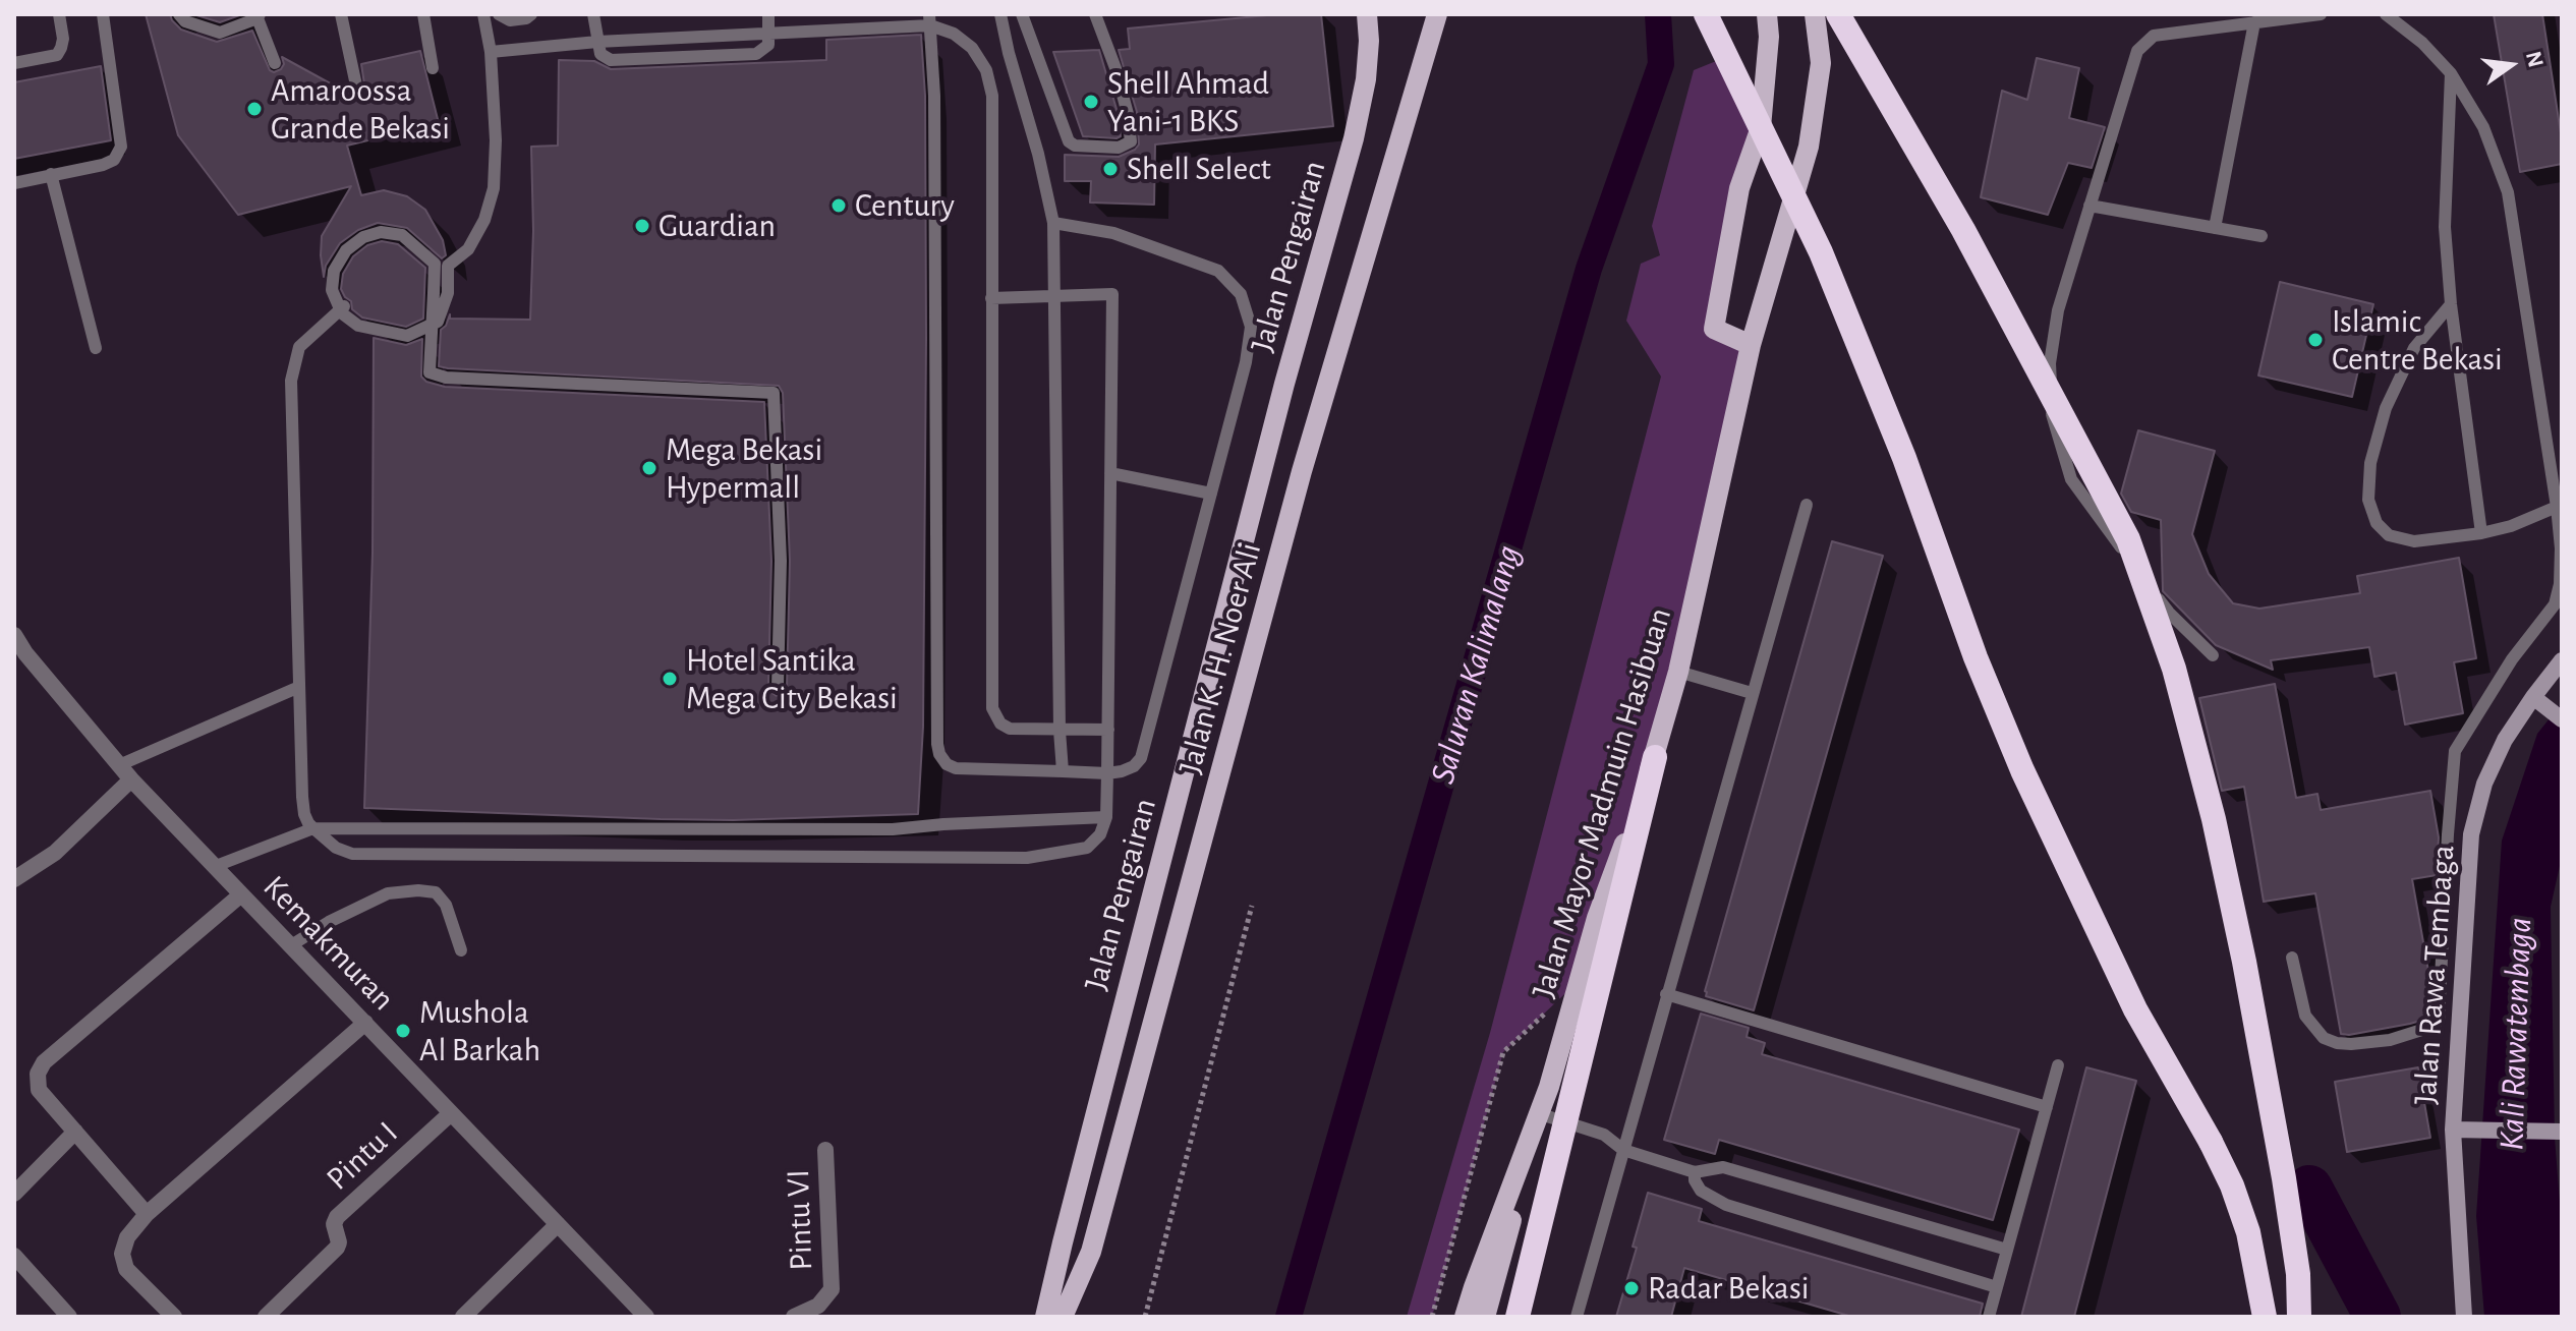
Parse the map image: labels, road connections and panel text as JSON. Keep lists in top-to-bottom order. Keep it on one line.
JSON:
{"streets":{"main road":["Jalan Pengairan","Jalan K. H. Noer Ali","Jalan Mayor Madmuin Hasibuan"],"street":["Kemakmuran","Jalan Rawa Tembaga","Pintu I","Pintu VI"]},"crossings":[["Kemakmuran","Pintu I"]],"water":["Saluran Kalimalang","Kali Rawatembaga"],"places":["Shell Ahmad Yani-1 BKS","Amaroossa Grande Bekasi","Shell Select","Century","Guardian","Islamic Centre Bekasi","Mega Bekasi Hypermall","Hotel Santika Mega City Bekasi","Mushola Al Barkah","Radar Bekasi"],"north":"right"}
